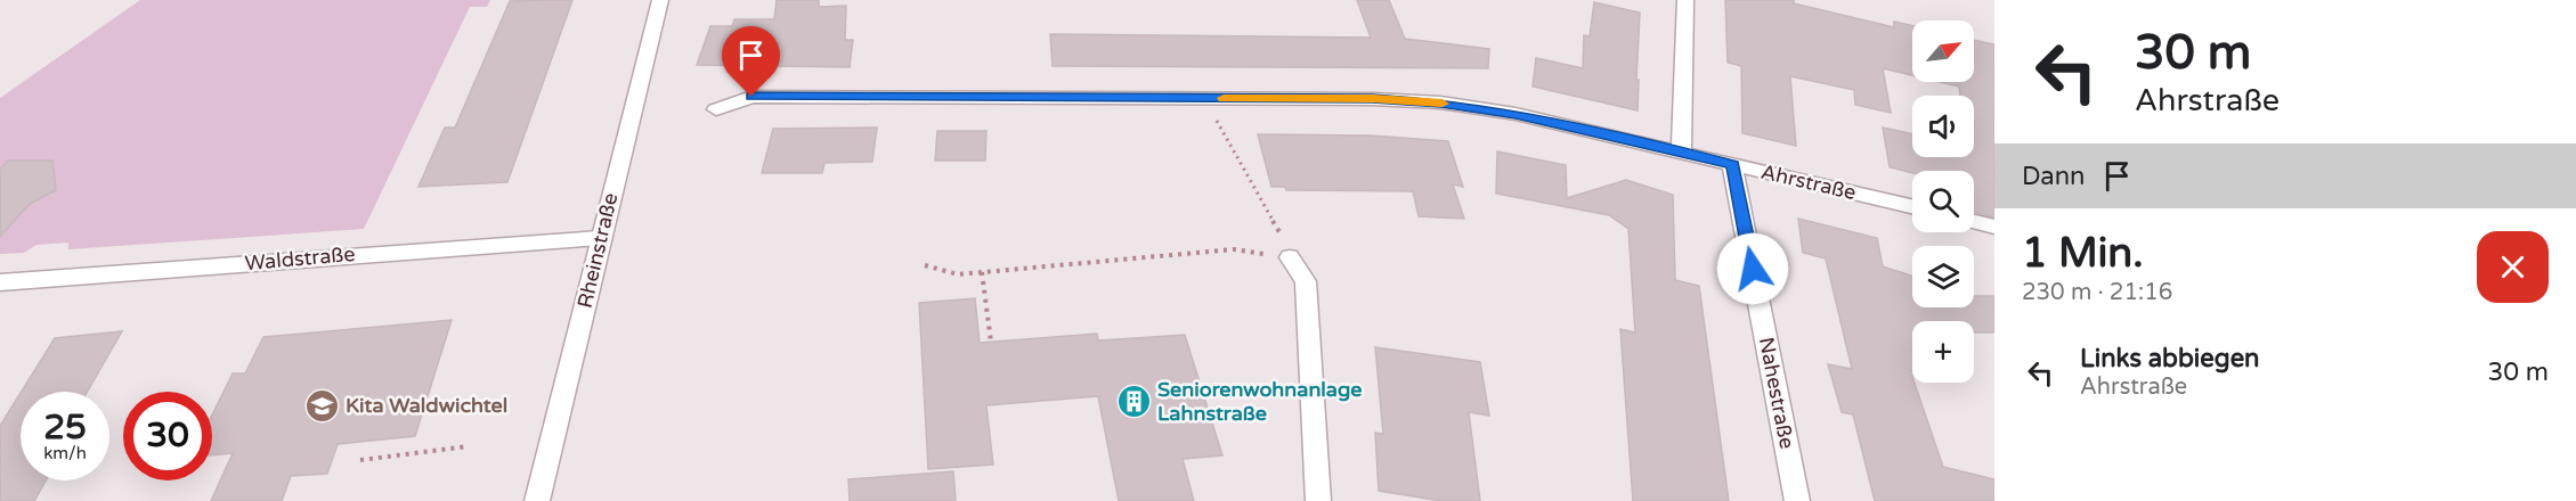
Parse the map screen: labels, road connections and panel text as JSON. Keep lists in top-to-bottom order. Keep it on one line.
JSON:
{"streets":{"street":["Ahrstraße","Rheinstraße","Waldstraße","Nahestraße"]},"crossings":[["Ahrstraße","Nahestraße"],["Rheinstraße","Waldstraße"]],"places":{"building":["Seniorenwohnanlage Lahnstraße"],"school or university":["Kita Waldwichtel"]},"north":"top right","page":{"turn":["30 m","Ahrstraße"],"map_buttons":"+","then":"Dann","heading":["1 Min.","230 m · 21:16"],"list":[{"name":"Links abbiegen","note":"Ahrstraße","value":"30 m"}],"speed":"25 km/h","limit":"30"}}
